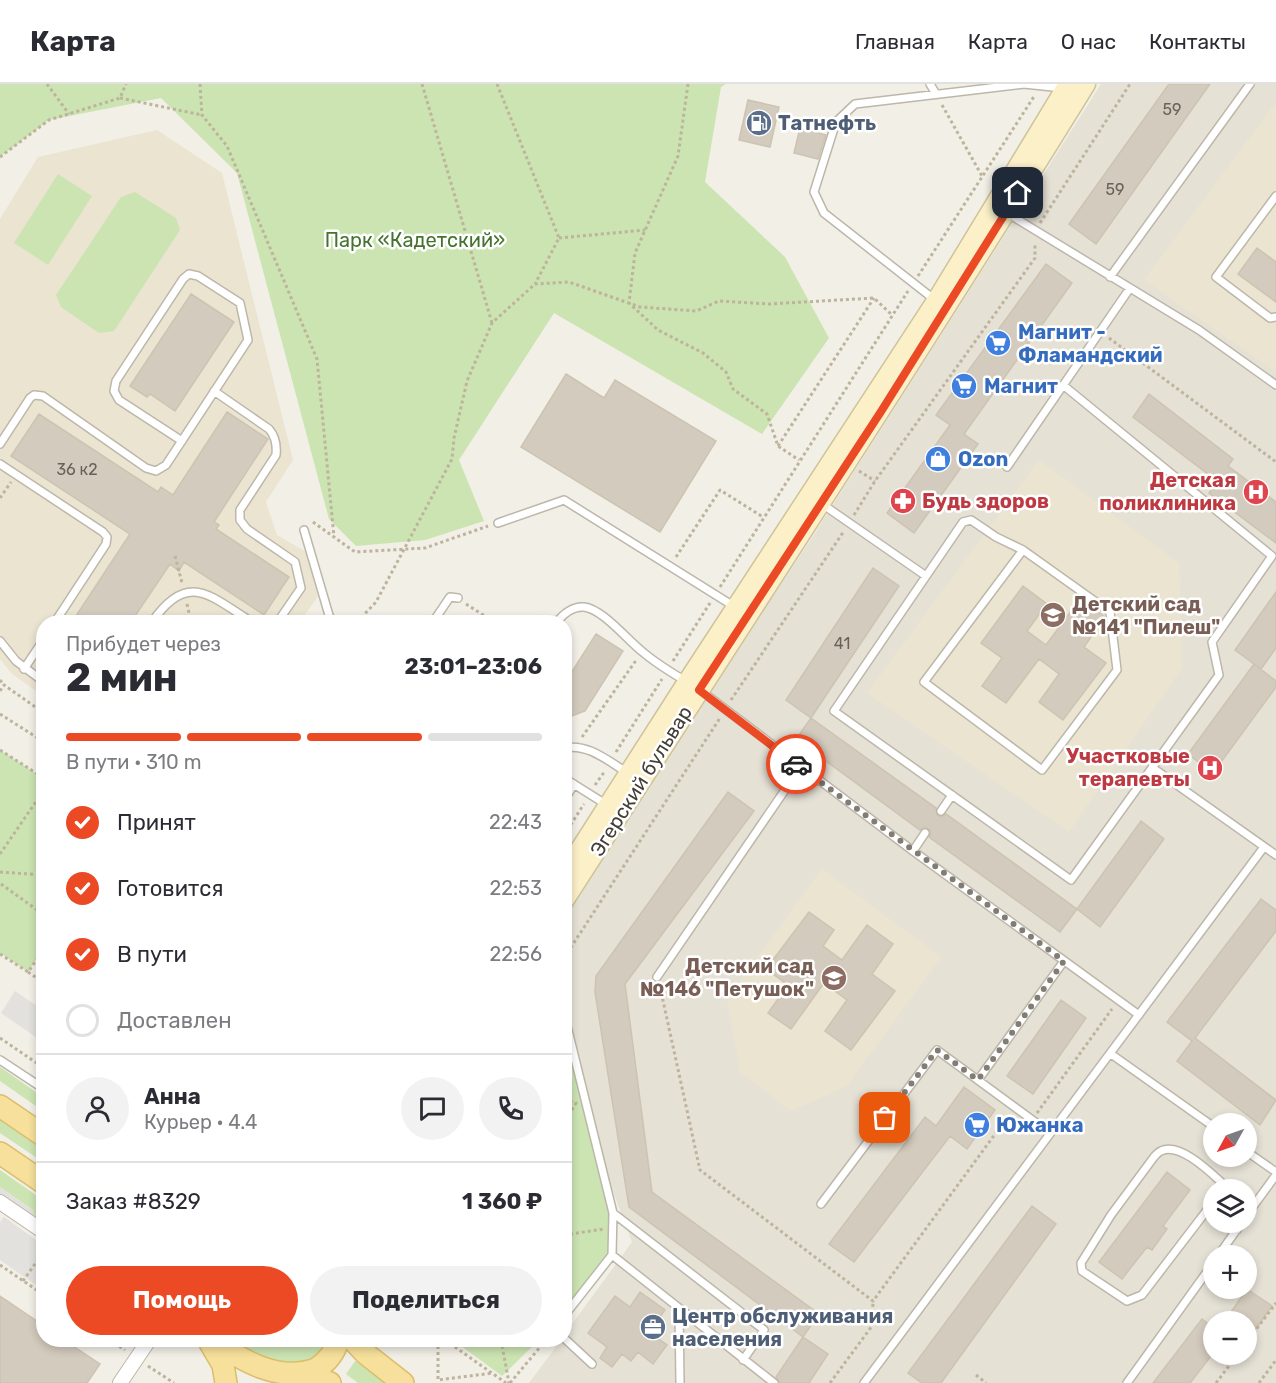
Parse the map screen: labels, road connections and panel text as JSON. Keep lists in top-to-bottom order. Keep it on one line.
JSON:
{"streets":{"main road":["Эгерский бульвар"]},"parks":["Парк «Кадетский»"],"places":{"fuel station":["Татнефть"],"supermarket":["Магнит - Фламандский","Магнит","Южанка"],"shop":["Ozon"],"hospital":["Детская поликлиника","Участковые терапевты"],"pharmacy":["Будь здоров"],"school or university":["Детский сад №141 \"Пилеш\"","Детский сад №146 \"Петушок\""],"office":["Центр обслуживания населения"]},"house_numbers":["59","59","36 к2","41"],"north":"bottom left","page":{"header":"Карта","nav":["Главная","Карта","О нас","Контакты"],"heading":["2 мин","Прибудет через","23:01–23:06"],"panel":["Анна","Курьер · 4.4","Заказ #8329","1 360 ₽"],"bar":"В пути · 310 m","list":[["Принят","22:43"],["Готовится","22:53"],["В пути","22:56"],"Доставлен"],"map_buttons":["+","−"],"buttons":["Помощь","Поделиться"]}}
